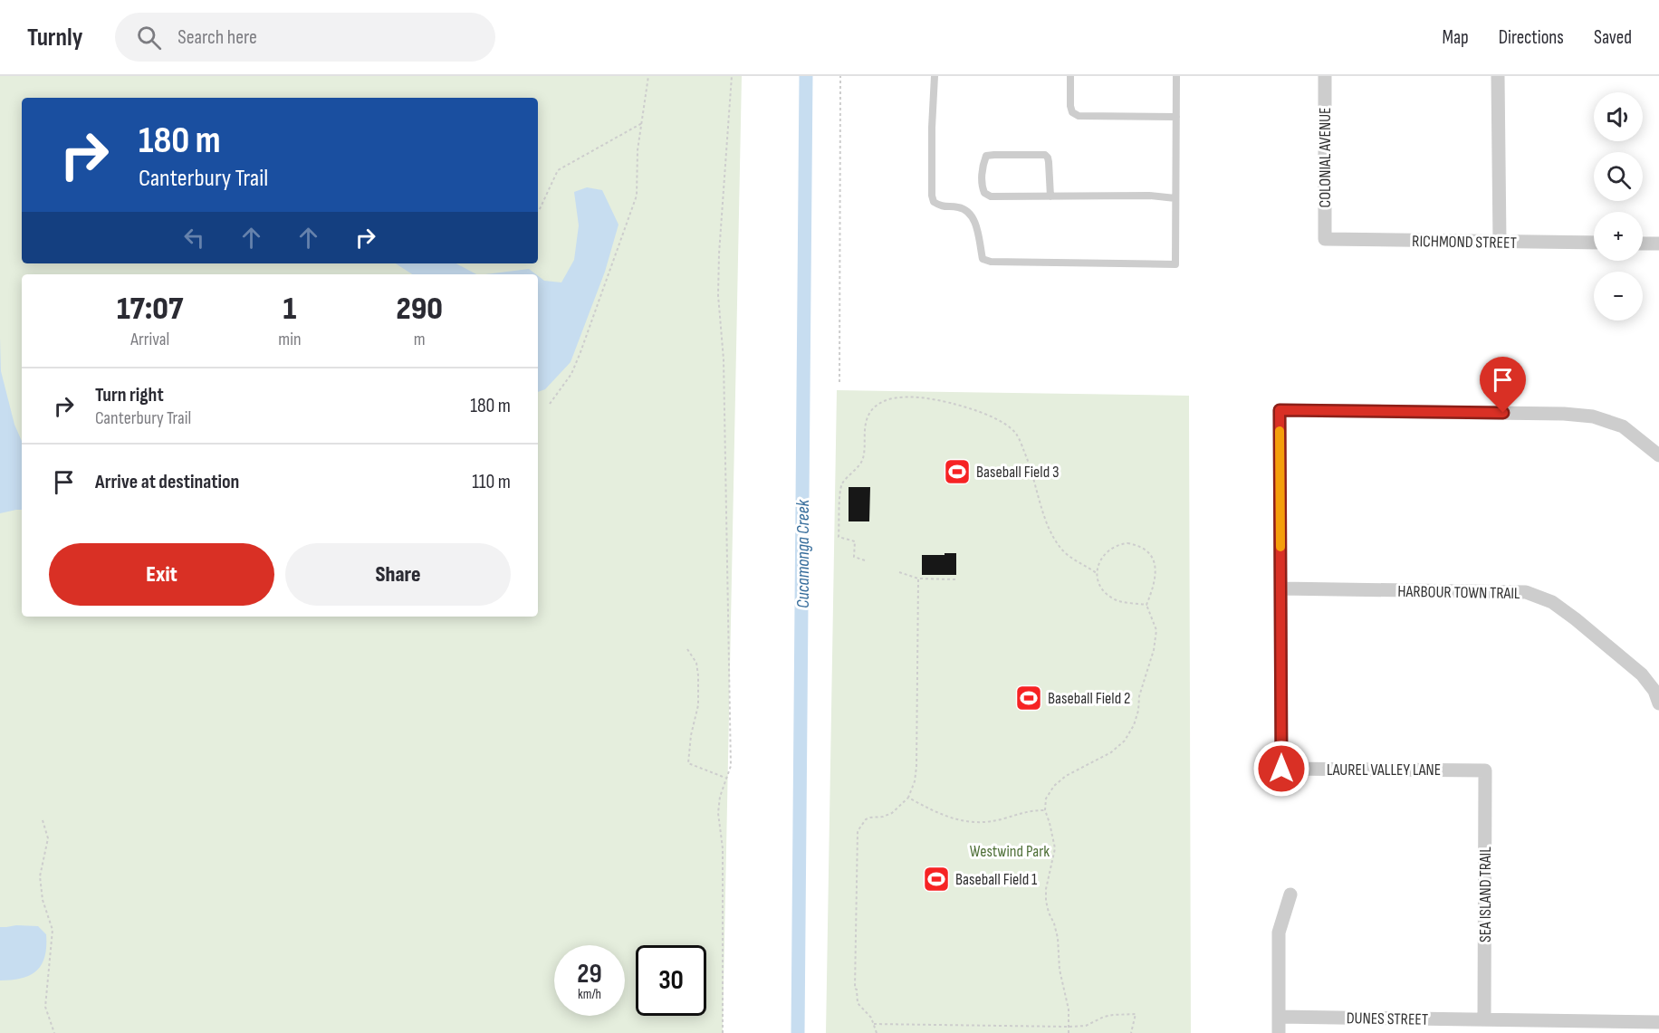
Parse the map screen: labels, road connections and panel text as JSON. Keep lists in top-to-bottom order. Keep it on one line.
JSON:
{"streets":{"street":["COLONIAL AVENUE","RICHMOND STREET","HARBOUR TOWN TRAIL","LAUREL VALLEY LANE","SEA ISLAND TRAIL","DUNES STREET"]},"crossings":[["COLONIAL AVENUE","RICHMOND STREET"],["HARBOUR TOWN TRAIL","LAUREL VALLEY LANE"],["LAUREL VALLEY LANE","SEA ISLAND TRAIL"],["SEA ISLAND TRAIL","DUNES STREET"]],"water":["Cucamonga Creek"],"parks":["Westwind Park"],"places":{"sports":["Baseball Field 3","Baseball Field 2","Baseball Field 1"]},"page":{"header":"Turnly","search":"Search here","nav":["Map","Directions","Saved"],"map_buttons":["+","−"],"turn":["180 m","Canterbury Trail"],"eta":["17:07","Arrival","1","min","290","m"],"list":[{"name":"Turn right","note":"Canterbury Trail","value":"180 m"},{"name":"Arrive at destination","value":"110 m"}],"buttons":["Exit","Share"],"speed":"29 km/h","limit":"30"}}
